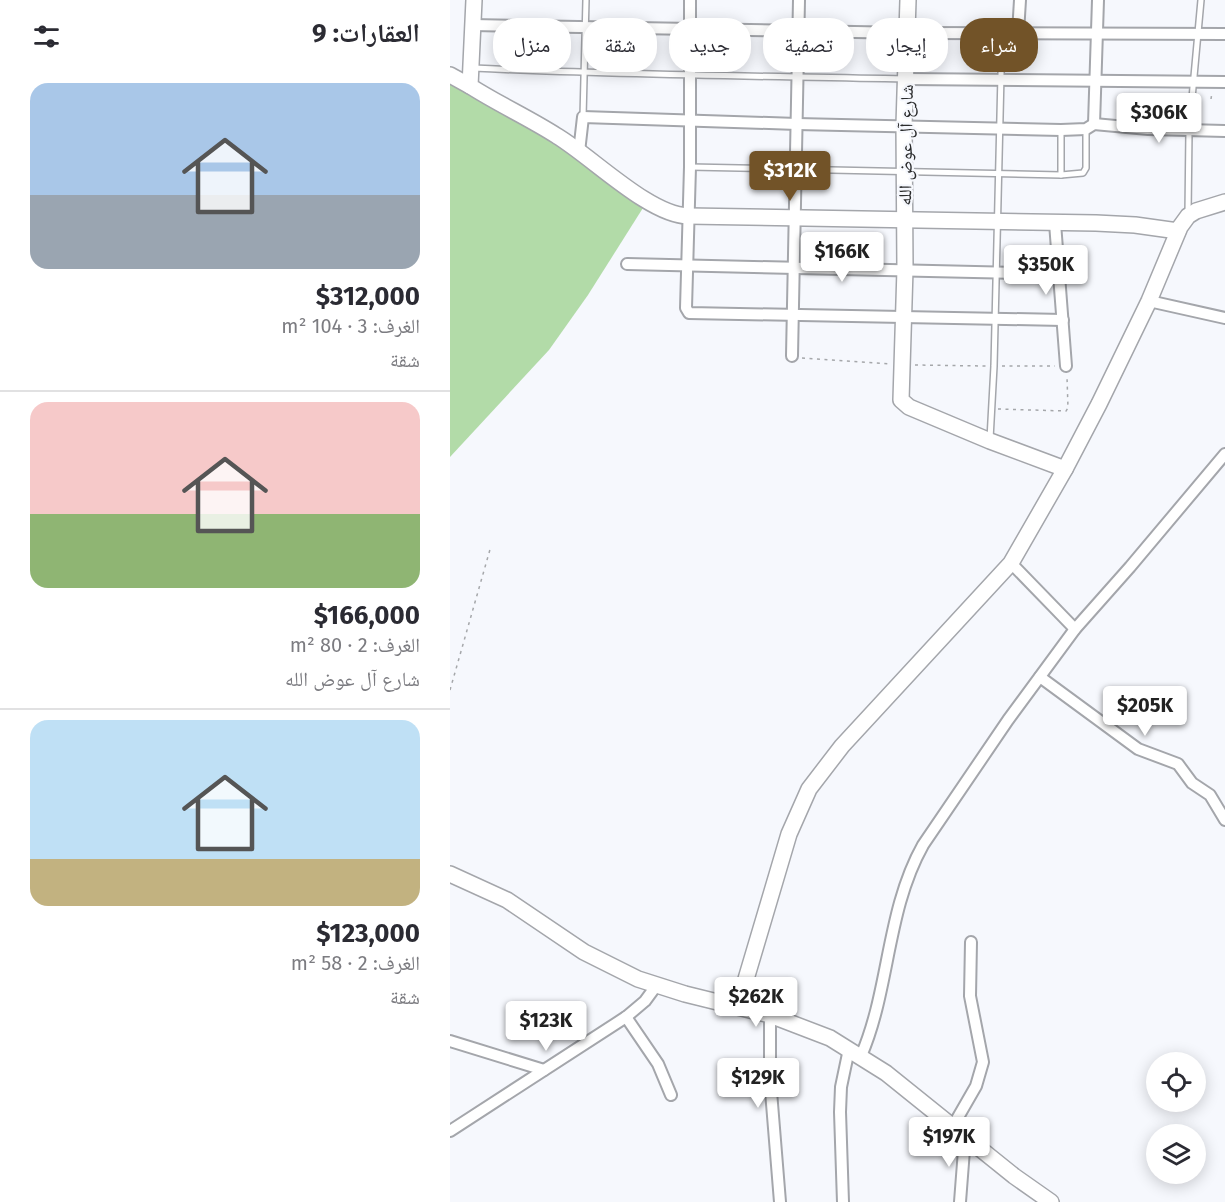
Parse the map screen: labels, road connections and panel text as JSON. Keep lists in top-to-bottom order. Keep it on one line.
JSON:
{"streets":{"street":["شارع آل عوض الله"]},"page":{"heading":"العقارات: 9","chip":["شراء","إيجار","تصفية","جديد","شقة","منزل"],"list":[{"name":"$312,000","note":"الغرف: 3 · 104 m² · شقة"},{"name":"$166,000","note":"الغرف: 2 · 80 m² · شارع آل عوض الله"},{"name":"$123,000","note":"الغرف: 2 · 58 m² · شقة"}],"price":["$306K","$312K","$166K","$350K","$205K","$262K","$123K","$129K","$197K"]}}
